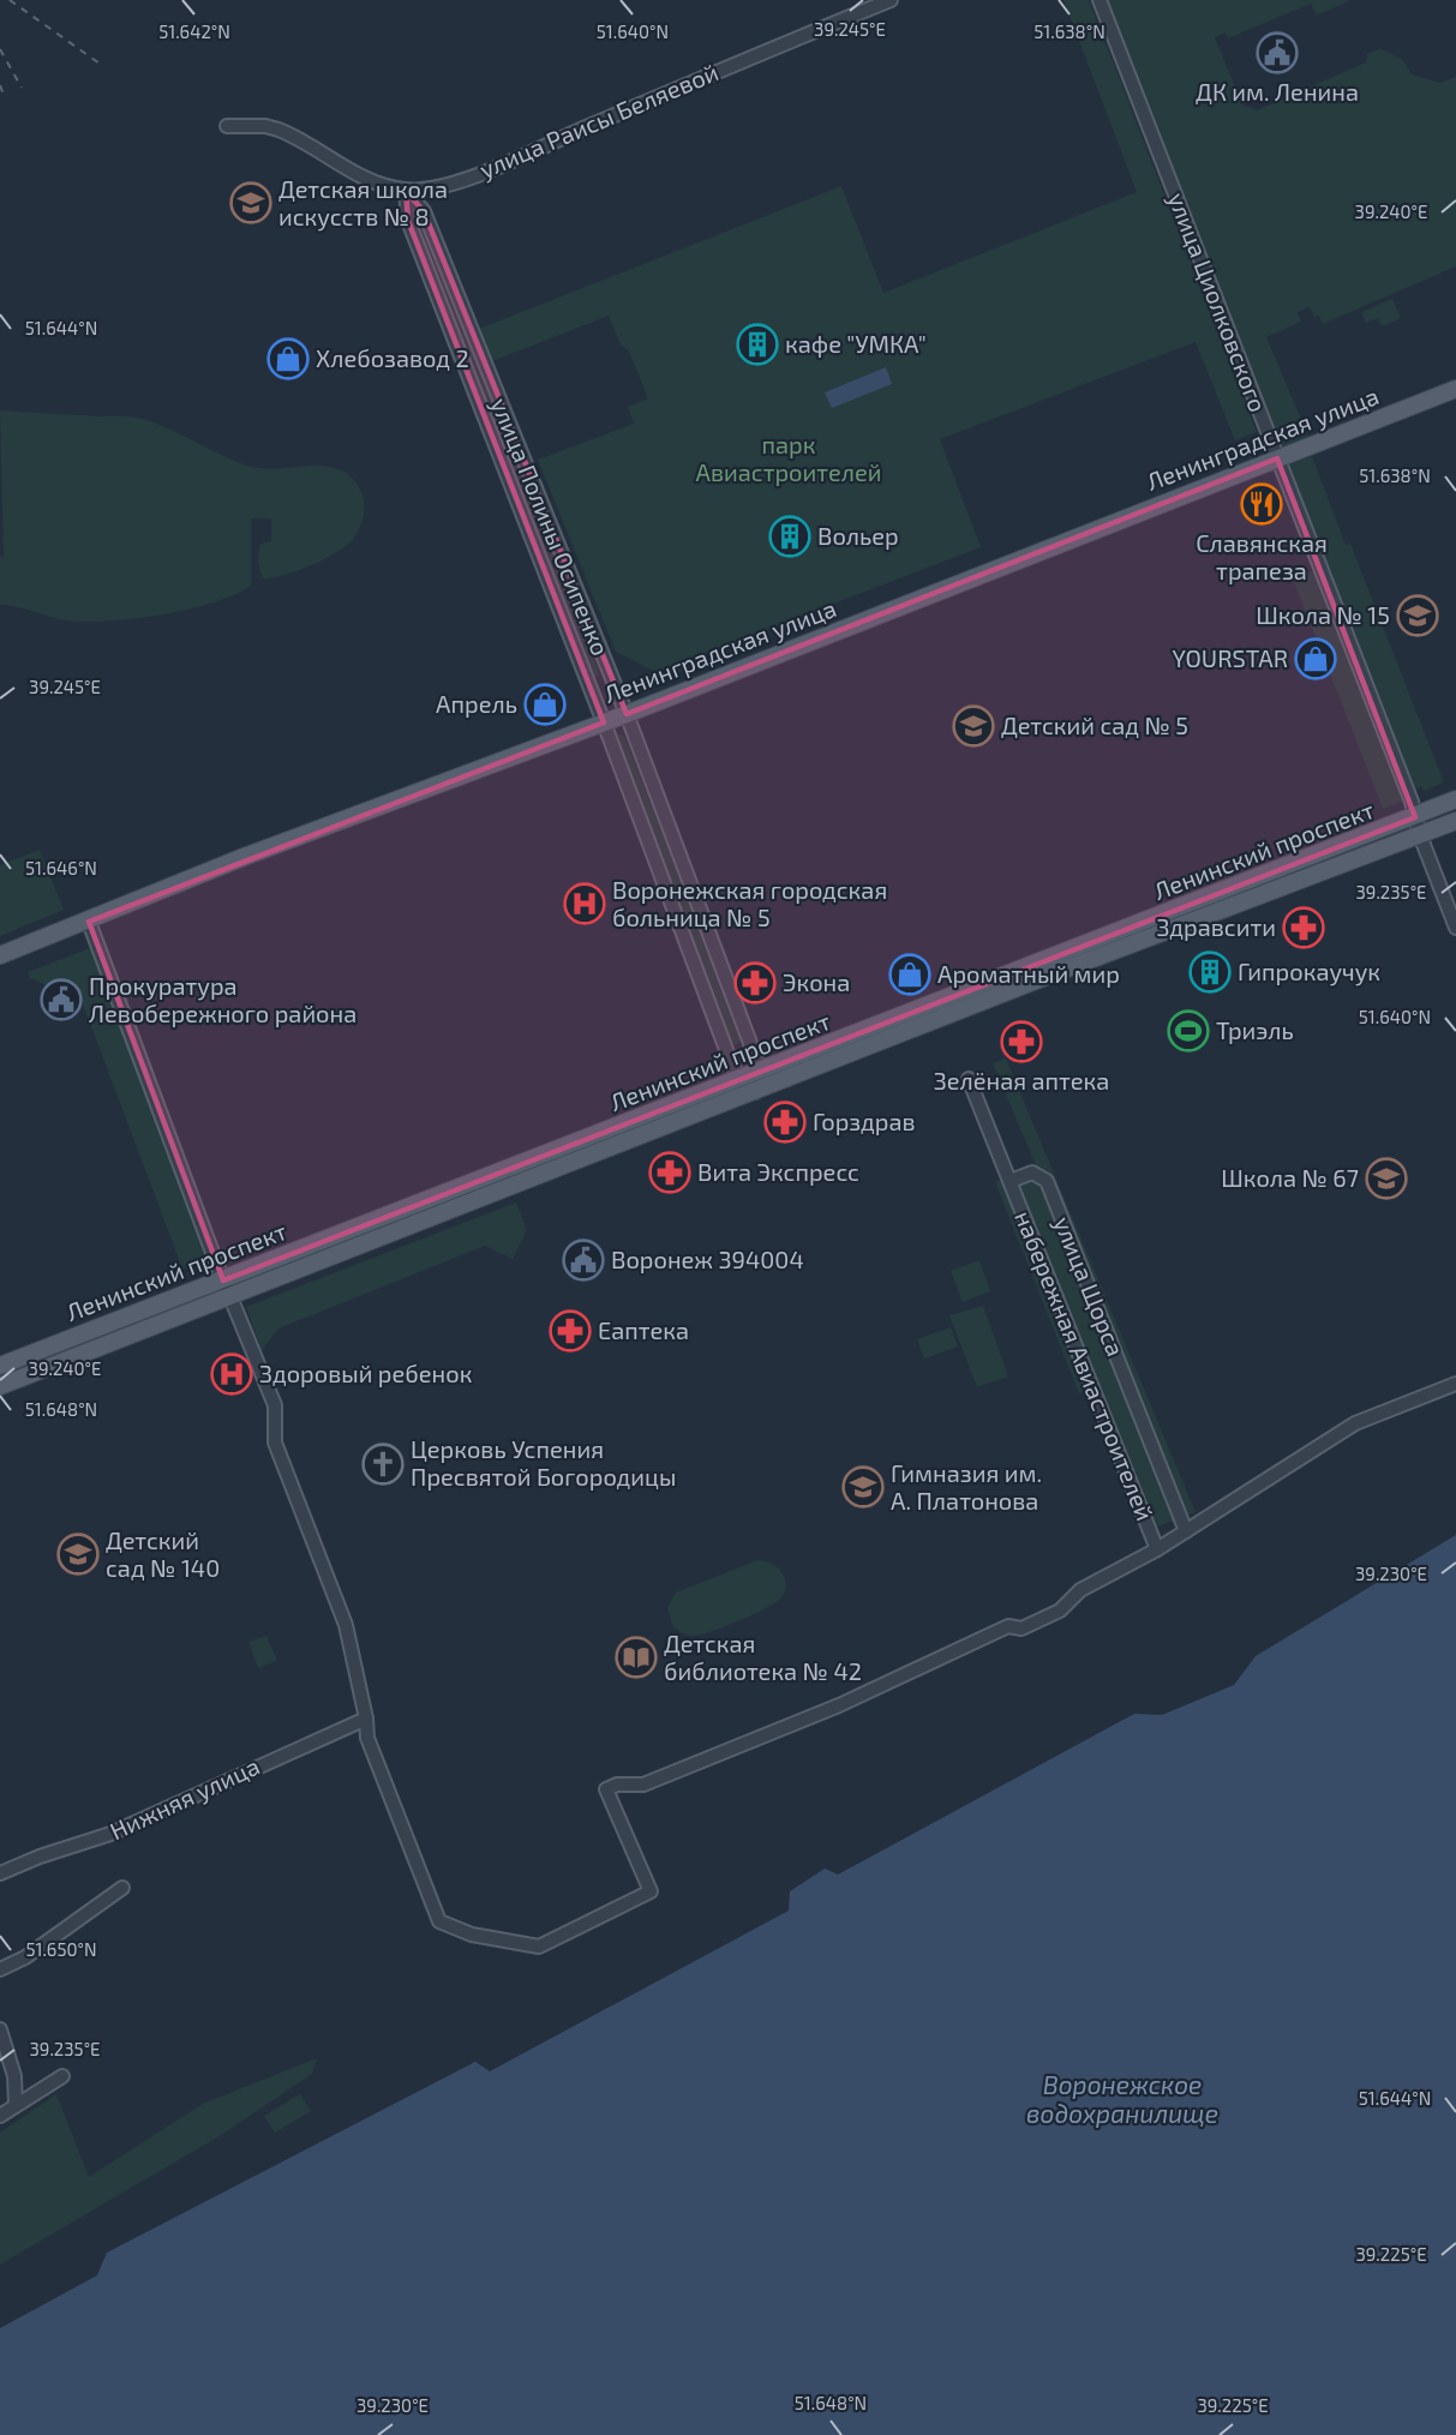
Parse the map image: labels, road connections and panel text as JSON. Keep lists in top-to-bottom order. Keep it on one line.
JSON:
{"streets":{"main road":["Ленинградская улица","Ленинский проспект"],"street":["улица Раисы Беляевой","улица Циолковского","улица Полины Осипенко","улица Щорса","набережная Авиастроителей","Нижняя улица"]},"crossings":[["улица Раисы Беляевой","улица Полины Осипенко"],["улица Циолковского","Ленинградская улица"],["улица Циолковского","Ленинский проспект"],["Ленинградская улица","улица Полины Осипенко"],["улица Полины Осипенко","Ленинский проспект"],["улица Щорса","набережная Авиастроителей"],["набережная Авиастроителей","Нижняя улица"]],"water":["Воронежское водохранилище"],"parks":["парк Авиастроителей"],"places":{"public building":["ДК им. Ленина","Прокуратура Левобережного района","Воронеж 394004"],"school or university":["Детская школа искусств № 8","Школа № 15","Детский сад № 5","Школа № 67","Гимназия им. А. Платонова","Детский сад № 140"],"building":["кафе \"УМКА\"","Вольер","Гипрокаучук"],"shop":["Хлебозавод 2","YOURSTAR","Апрель","Ароматный мир"],"restaurant":["Славянская трапеза"],"hospital":["Воронежская городская больница № 5","Здоровый ребенок"],"pharmacy":["Здравсити","Экона","Зелёная аптека","Горздрав","Вита Экспресс","Еаптека"],"sports":["Триэль"],"church":["Церковь Успения Пресвятой Богородицы"],"library":["Детская библиотека № 42"]},"coordinates":["39.245°E","51.642°N","51.640°N","51.638°N","39.240°E","51.644°N","51.646°N","39.235°E","51.648°N","39.230°E","51.650°N","39.225°E"]}
